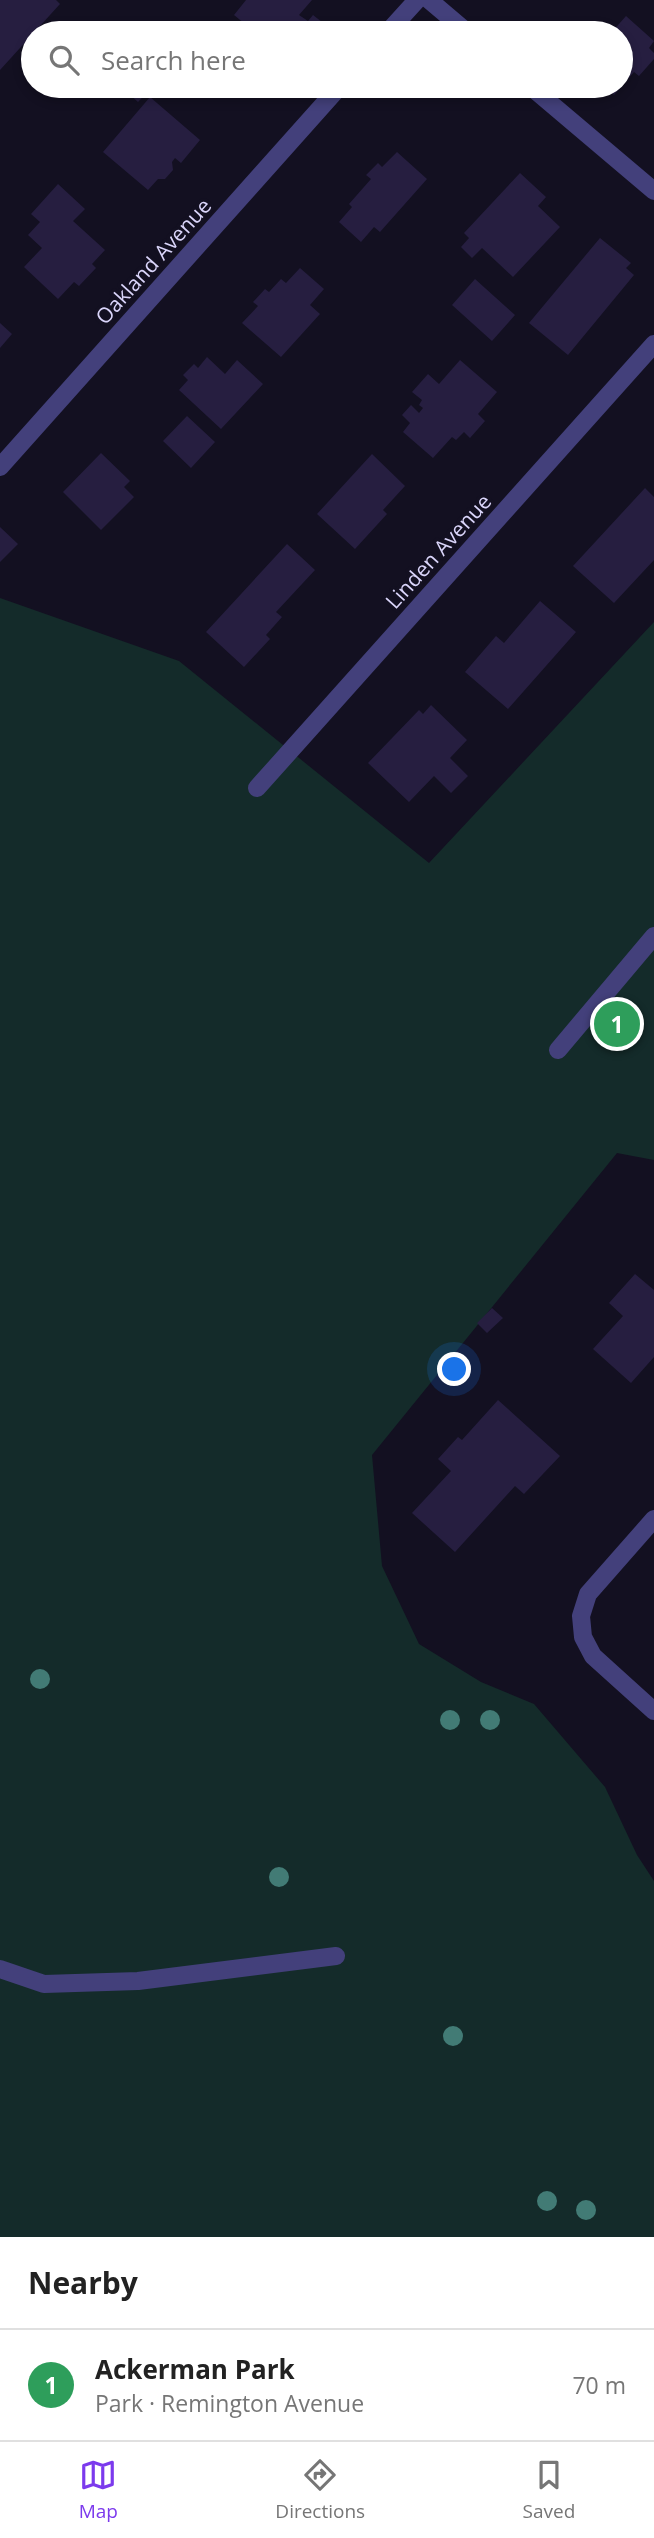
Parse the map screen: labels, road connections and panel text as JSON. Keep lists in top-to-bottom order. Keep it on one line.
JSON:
{"streets":{"street":["Oakland Avenue","Linden Avenue"]},"page":{"search":"Search here","pins":"1","heading":"Nearby","list":[{"mark":"1","name":"Ackerman Park","note":"Park · Remington Avenue","value":"70 m"}],"nav":["Map","Directions","Saved"]}}
